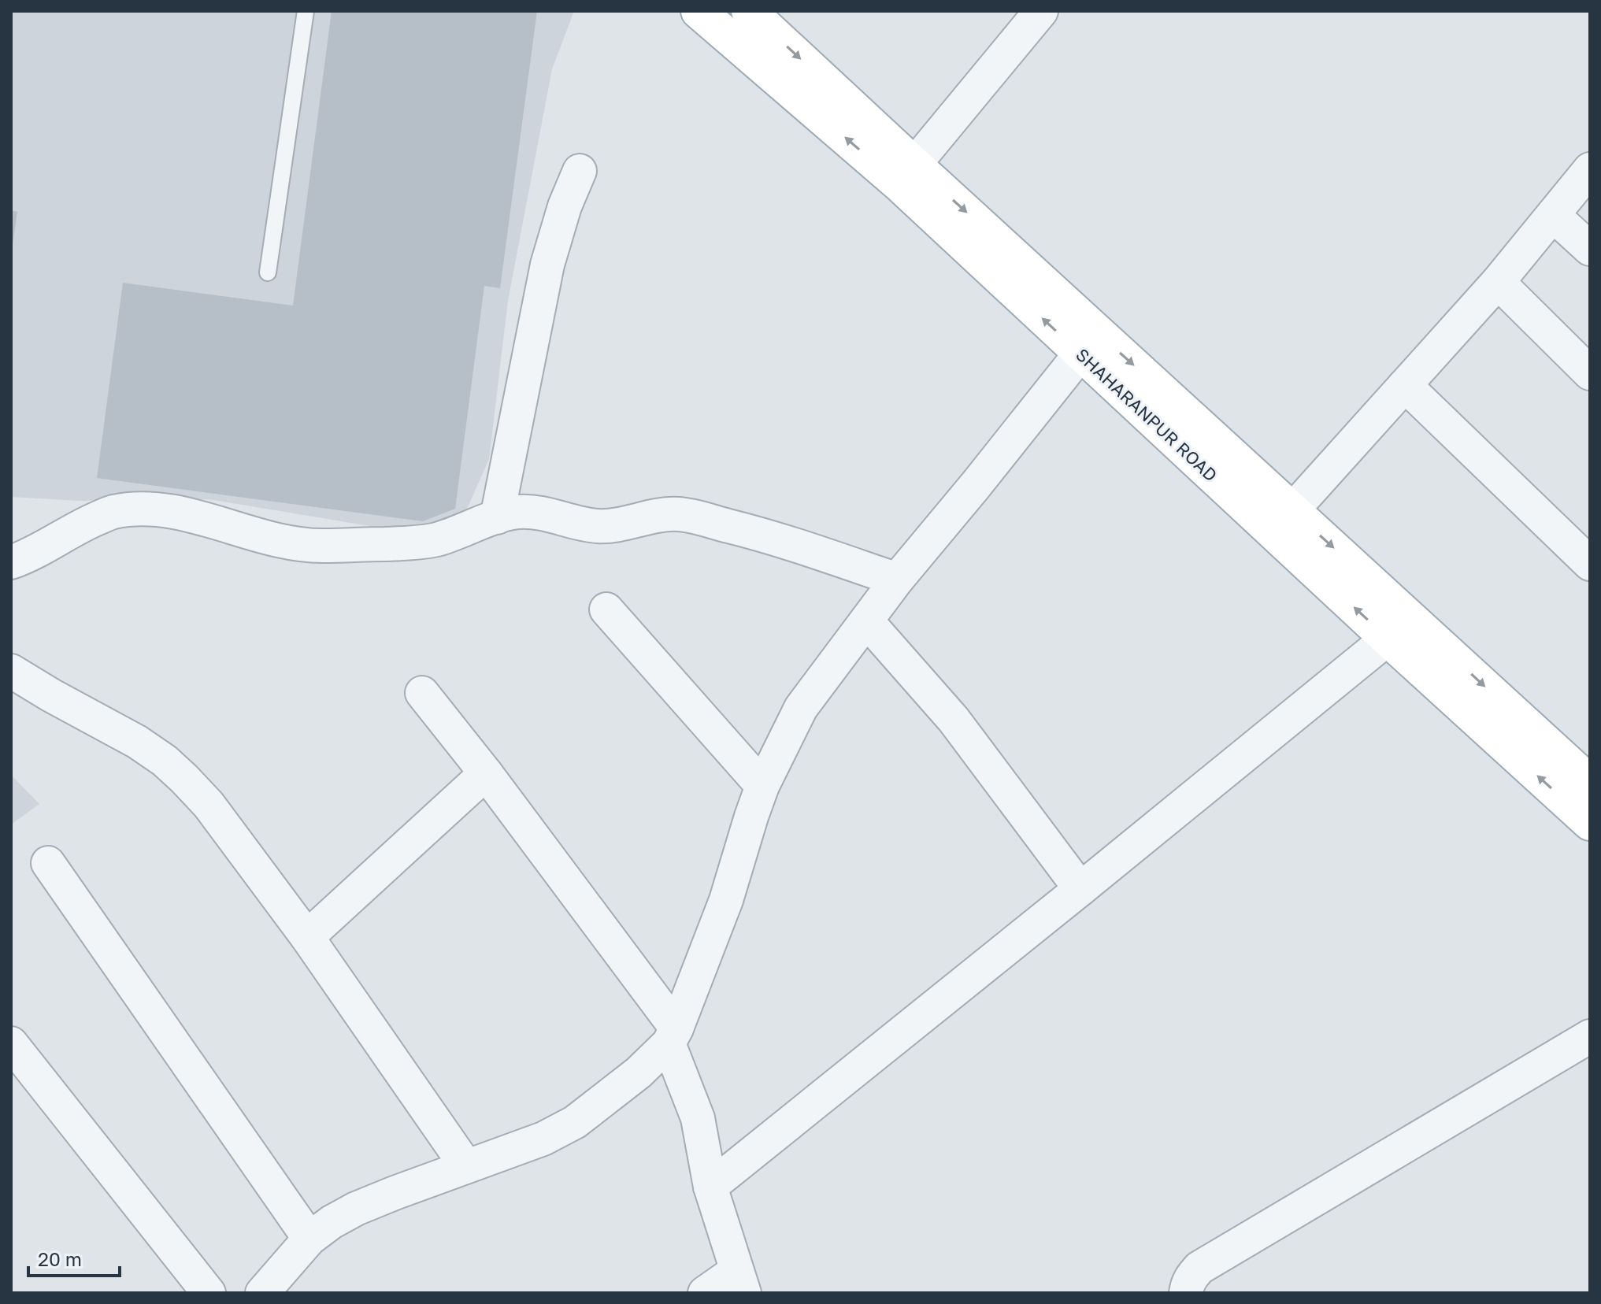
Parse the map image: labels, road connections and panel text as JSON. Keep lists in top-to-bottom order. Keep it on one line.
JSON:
{"streets":{"main road":["SHAHARANPUR ROAD"]},"scale_bar":"20 m"}
